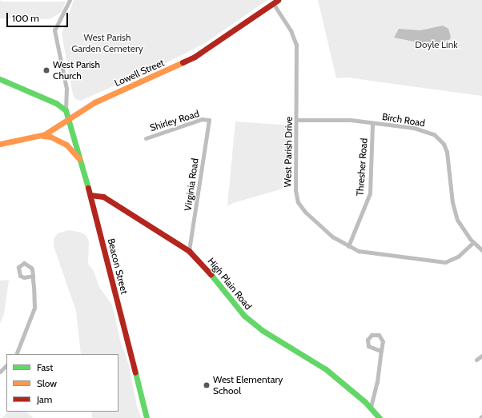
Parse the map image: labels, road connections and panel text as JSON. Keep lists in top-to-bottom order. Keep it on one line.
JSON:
{"streets":{"main road":["Lowell Street","Beacon Street","High Plain Road"],"street":["Birch Road","Shirley Road","West Parish Drive","Thresher Road","Virginia Road"]},"crossings":[["Lowell Street","West Parish Drive"],["Lowell Street","Beacon Street"],["Birch Road","West Parish Drive"],["Birch Road","Thresher Road"],["Shirley Road","Virginia Road"],["West Parish Drive","Thresher Road"],["Virginia Road","High Plain Road"],["Beacon Street","High Plain Road"]],"parks":["West Parish Garden Cemetery","Doyle Link"],"places":["West Parish Church","West Elementary School"],"legend":["Fast","Slow","Jam"],"scale_bar":"100 m"}
